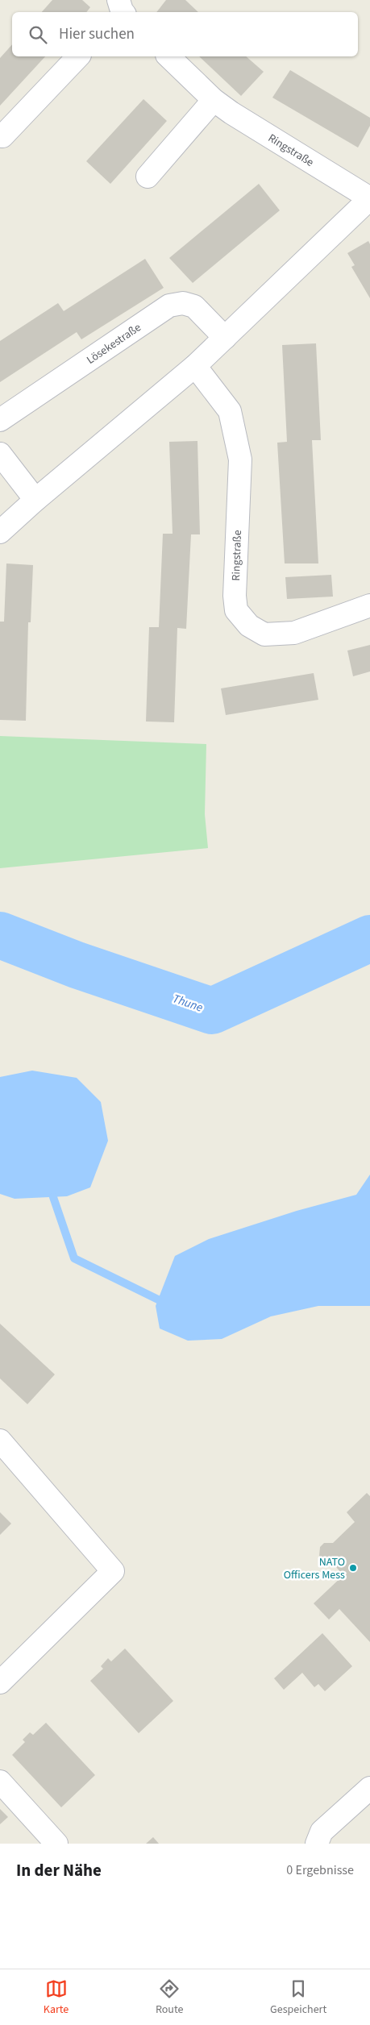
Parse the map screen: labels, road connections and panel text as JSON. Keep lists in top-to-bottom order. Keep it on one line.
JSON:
{"streets":{"street":["Ringstraße","Lösekestraße"]},"water":["Thune"],"places":["NATO Officers Mess"],"page":{"search":"Hier suchen","heading":["In der Nähe","0 Ergebnisse"],"nav":["Karte","Route","Gespeichert"]}}
